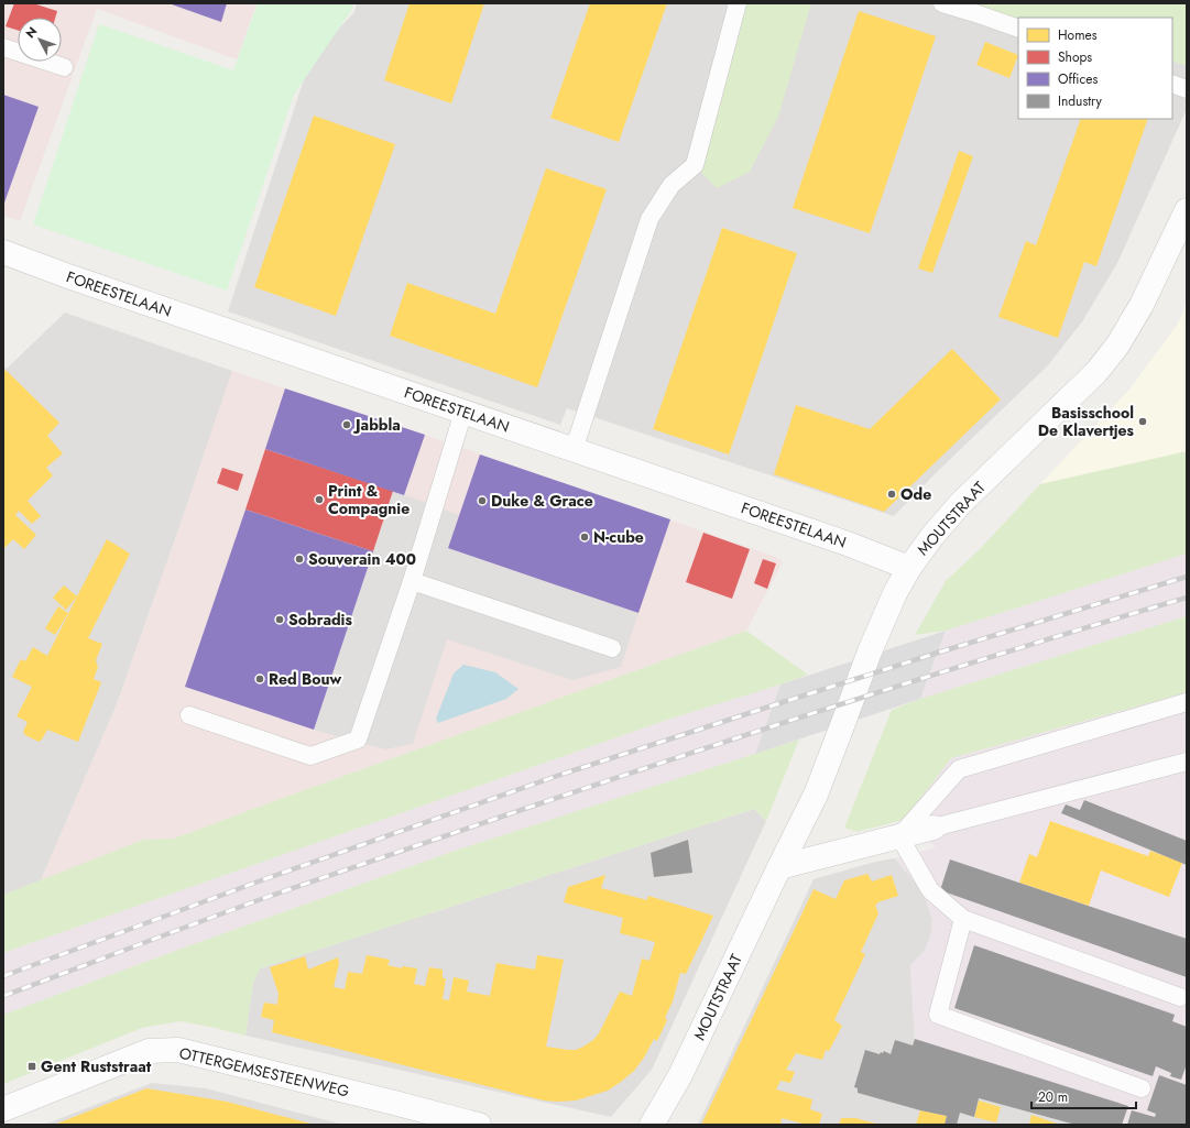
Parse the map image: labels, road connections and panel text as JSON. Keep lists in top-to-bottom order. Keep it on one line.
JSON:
{"streets":{"street":["FOREESTELAAN","MOUTSTRAAT","OTTERGEMSESTEENWEG"]},"crossings":[["FOREESTELAAN","MOUTSTRAAT"]],"places":{"other":["Basisschool De Klavertjes","Jabbla","Ode","Print & Compagnie","Duke & Grace","N-cube","Souverain 400","Sobradis","Red Bouw"],"transit":["Gent Ruststraat"]},"legend":["Homes","Shops","Offices","Industry"],"scale_bar":"20 m","north":"top left"}
